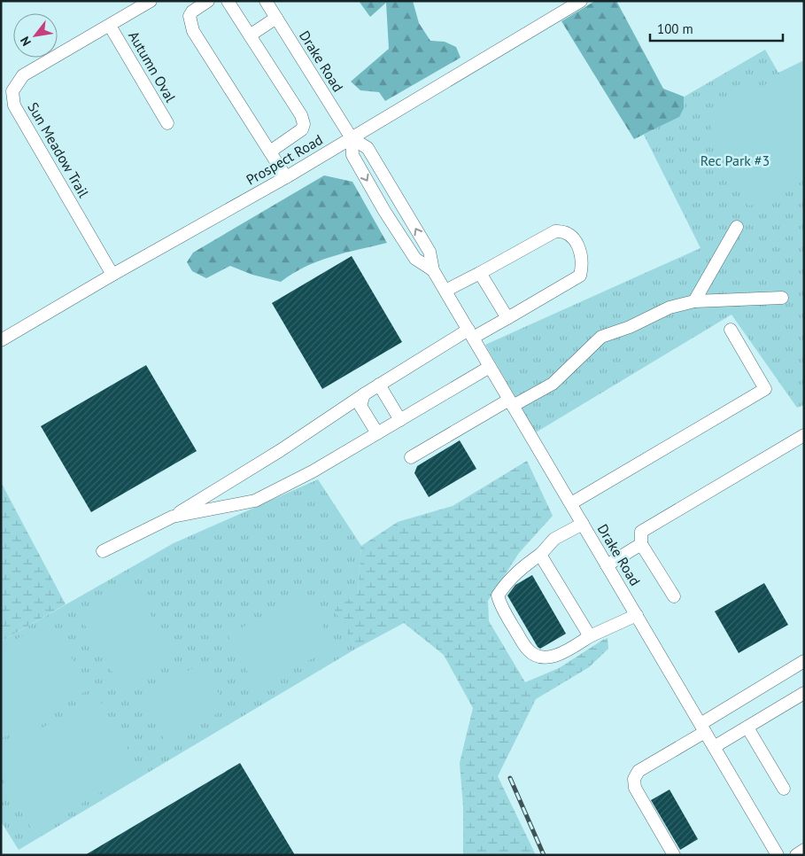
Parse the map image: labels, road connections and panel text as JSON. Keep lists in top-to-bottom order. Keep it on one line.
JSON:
{"streets":{"street":["Drake Road","Autumn Oval","Sun Meadow Trail","Prospect Road"]},"crossings":[["Drake Road","Prospect Road"],["Autumn Oval","Sun Meadow Trail"],["Sun Meadow Trail","Prospect Road"]],"parks":["Rec Park #3"],"scale_bar":"100 m","north":"bottom left"}
